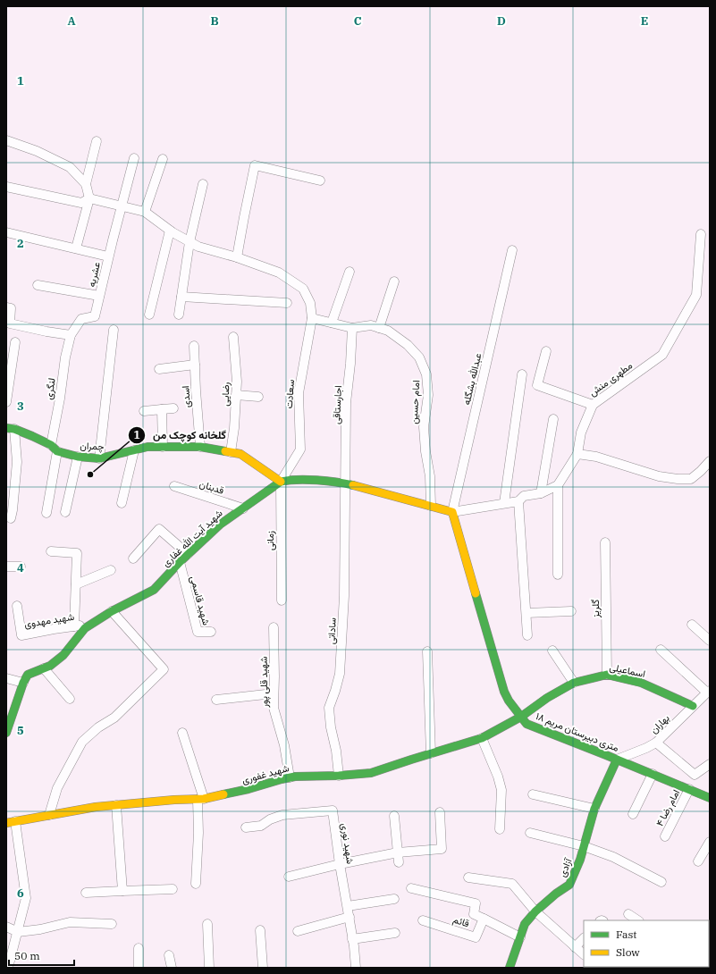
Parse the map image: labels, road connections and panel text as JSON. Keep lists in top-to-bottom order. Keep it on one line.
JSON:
{"streets":{"street":["عشریه","عبدالله بشگله","مطهری منش","لنگری","رضایی","سعادت","اسدی","امام حسین","اجارستاقی","چمران","قدبنان","شهید آیت الله غفاری","زمانی","شهید قاسمی","گلریز","شهید مهدوی","ساداتی","اسماعیلی","شهید قلی پور","بهاران","۱۸ متری دبیرستان مریم","شهید غفوری","امام رضا ۴","شهید نوری","آزادی","قائم"]},"crossings":[["عشریه","لنگری"],["عبدالله بشگله","۱۸ متری دبیرستان مریم"],["لنگری","چمران"],["رضایی","چمران"],["سعادت","چمران"],["سعادت","شهید آیت الله غفاری"],["سعادت","زمانی"],["اسدی","چمران"],["امام حسین","اجارستاقی"],["اجارستاقی","ساداتی"],["چمران","شهید آیت الله غفاری"],["چمران","زمانی"],["قدبنان","شهید آیت الله غفاری"],["شهید آیت الله غفاری","زمانی"],["شهید آیت الله غفاری","شهید قاسمی"],["شهید آیت الله غفاری","شهید مهدوی"],["گلریز","اسماعیلی"],["ساداتی","شهید غفوری"],["اسماعیلی","بهاران"],["اسماعیلی","۱۸ متری دبیرستان مریم"],["اسماعیلی","شهید غفوری"],["شهید قلی پور","شهید غفوری"],["بهاران","۱۸ متری دبیرستان مریم"],["بهاران","آزادی"],["۱۸ متری دبیرستان مریم","شهید غفوری"],["۱۸ متری دبیرستان مریم","امام رضا ۴"],["۱۸ متری دبیرستان مریم","آزادی"],["آزادی","قائم"]],"places":["گلخانه کوچک من"],"legend":["Fast","Slow"],"scale_bar":"50 m","grid":{"columns":["A","B","C","D","E"],"rows":["1","2","3","4","5","6"]}}
